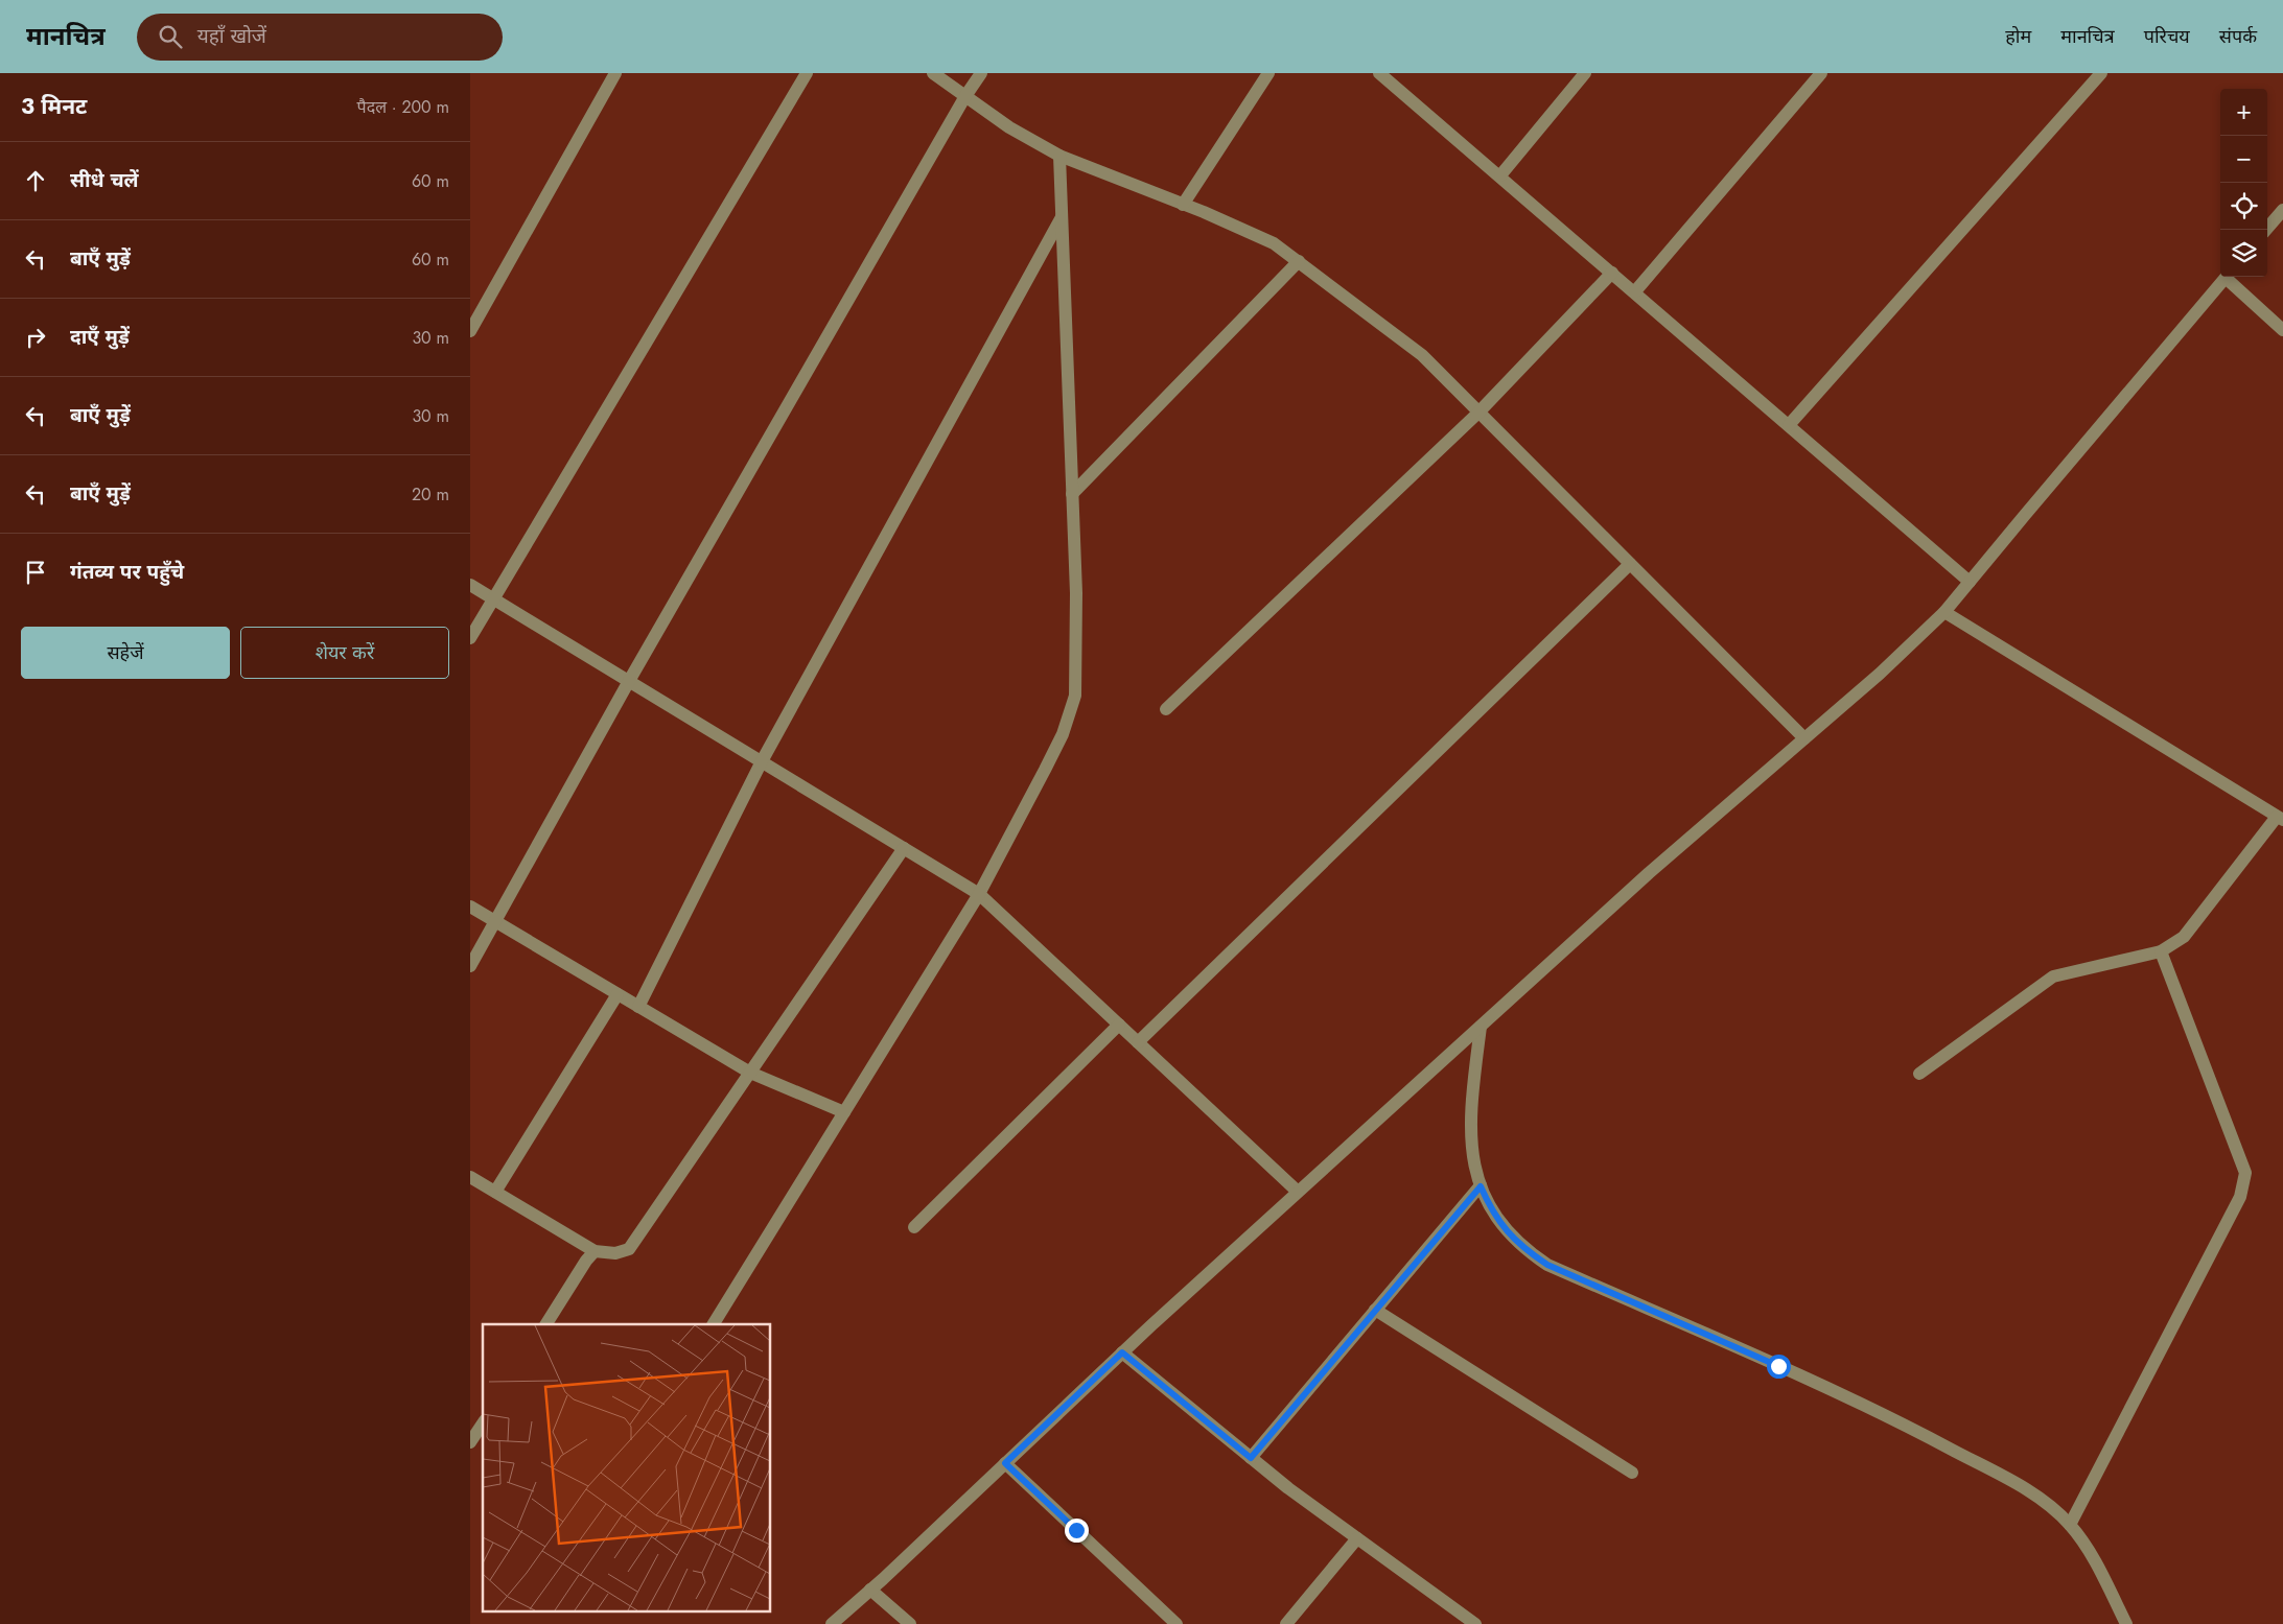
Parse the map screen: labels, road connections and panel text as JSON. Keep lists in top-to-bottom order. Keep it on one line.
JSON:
{"page":{"header":"मानचित्र","search":"यहाँ खोजें","nav":["होम","मानचित्र","परिचय","संपर्क"],"heading":["3 मिनट","पैदल · 200 m"],"map_buttons":["+","−"],"list":[["सीधे चलें","60 m"],["बाएँ मुड़ें","60 m"],["दाएँ मुड़ें","30 m"],["बाएँ मुड़ें","30 m"],["बाएँ मुड़ें","20 m"],"गंतव्य पर पहुँचे"],"buttons":["सहेजें","शेयर करें"]}}
